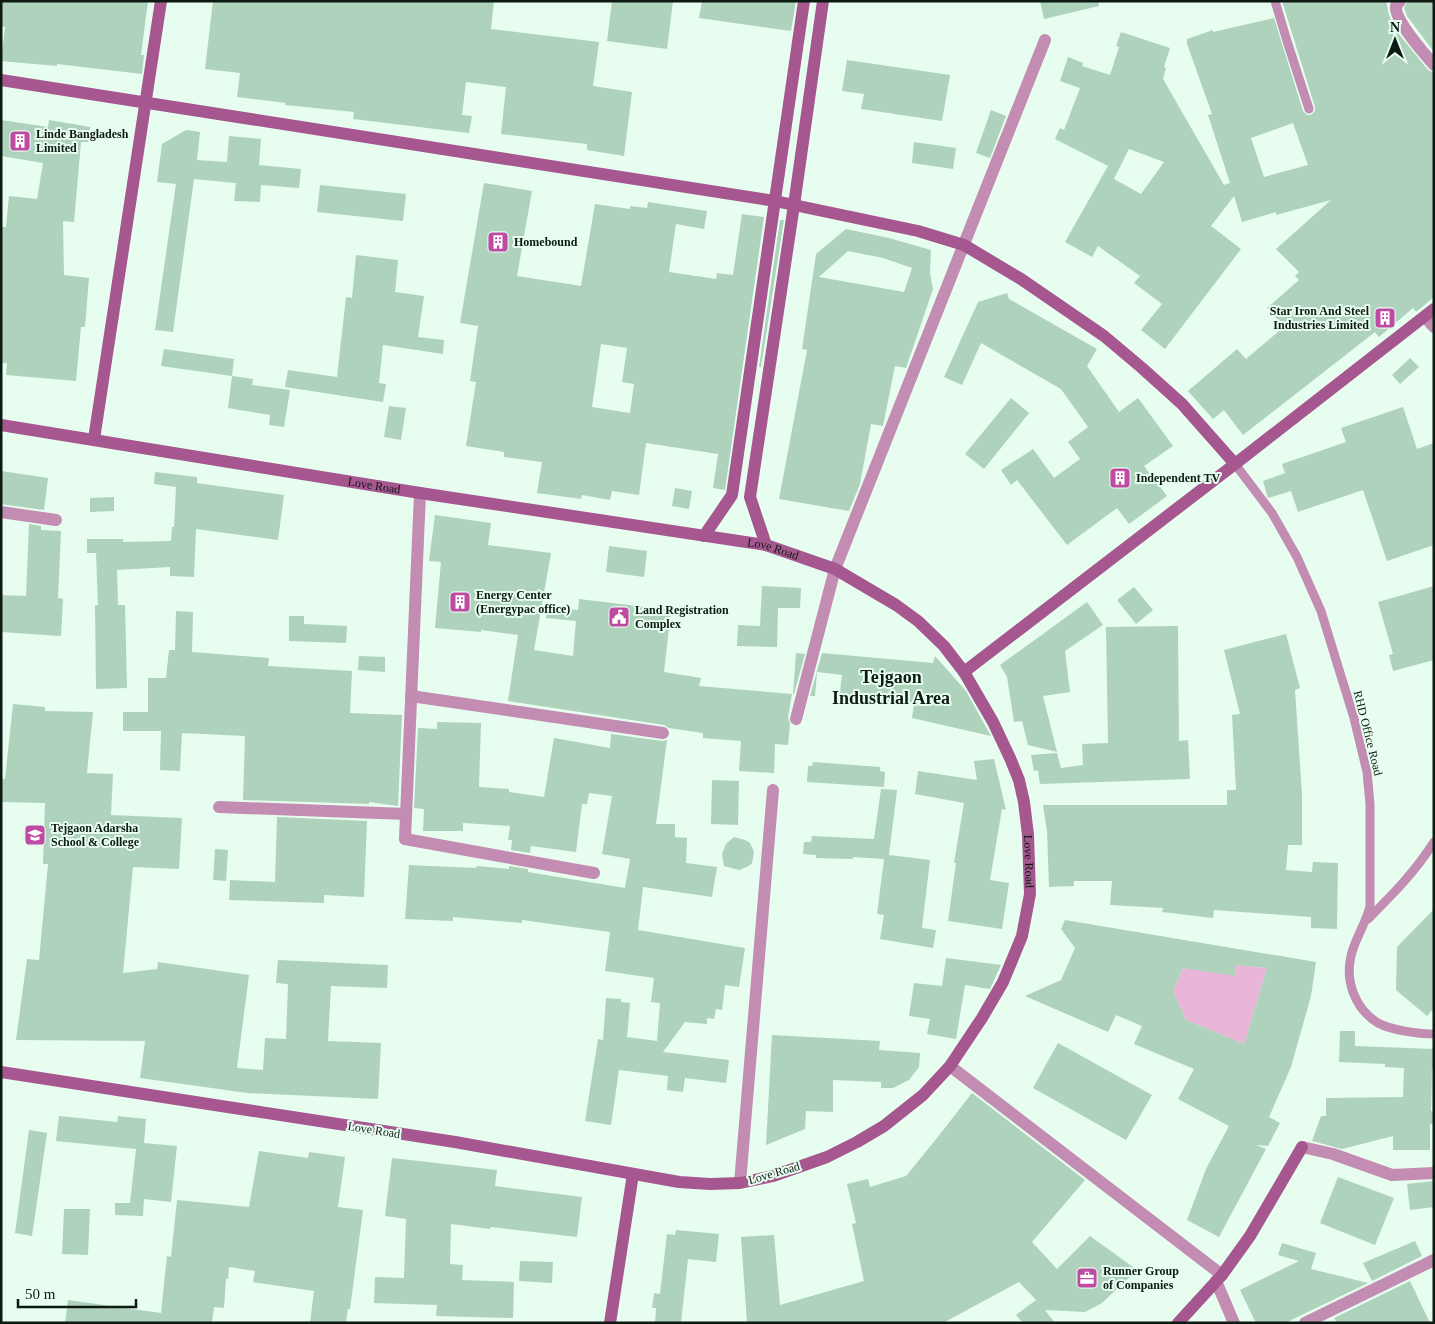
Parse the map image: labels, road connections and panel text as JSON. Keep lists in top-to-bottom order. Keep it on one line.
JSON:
{"streets":{"main road":["Love Road"],"lane":["RHD Office Road"]},"districts":["Tejgaon Industrial Area"],"places":{"building":["Linde Bangladesh Limited","Homebound","Star Iron And Steel Industries Limited","Independent TV","Energy Center (Energypac office)"],"public building":["Land Registration Complex"],"school or university":["Tejgaon Adarsha School & College"],"office":["Runner Group of Companies"]},"scale_bar":"50 m","north":"top"}
